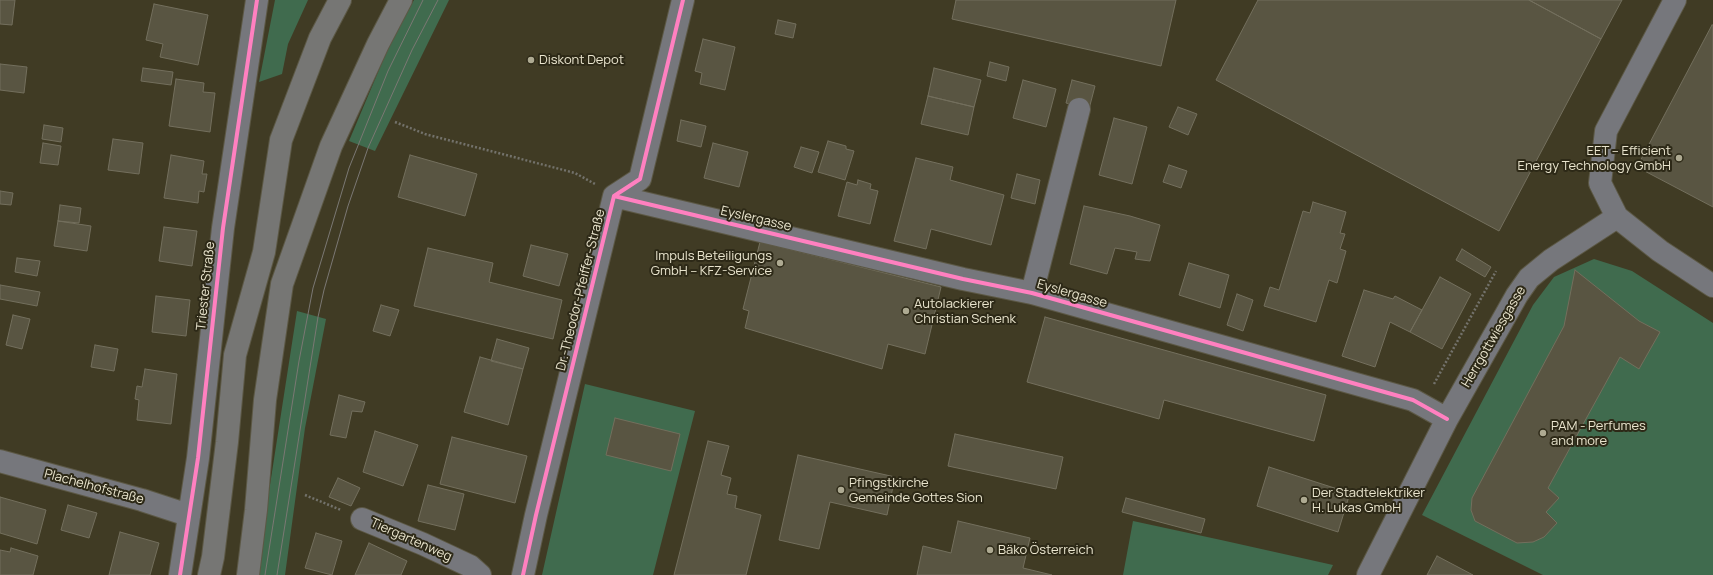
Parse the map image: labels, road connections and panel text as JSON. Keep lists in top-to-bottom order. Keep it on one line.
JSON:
{"streets":{"street":["Eyslergasse","Triester Straße","Dr.-Theodor-Pfeiffer-Straße","Herrgottwiesgasse","Plachelhofstraße","Tiergartenweg"]},"crossings":[["Eyslergasse","Dr.-Theodor-Pfeiffer-Straße"],["Eyslergasse","Herrgottwiesgasse"],["Triester Straße","Plachelhofstraße"]],"places":["Diskont Depot","EET – Efficient Energy Technology GmbH","Impuls Beteiligungs GmbH – KFZ-Service","Autolackierer Christian Schenk","PAM - Perfumes and more","Pfingstkirche Gemeinde Gottes Sion","Der Stadtelektriker H. Lukas GmbH","Bäko Österreich"]}
